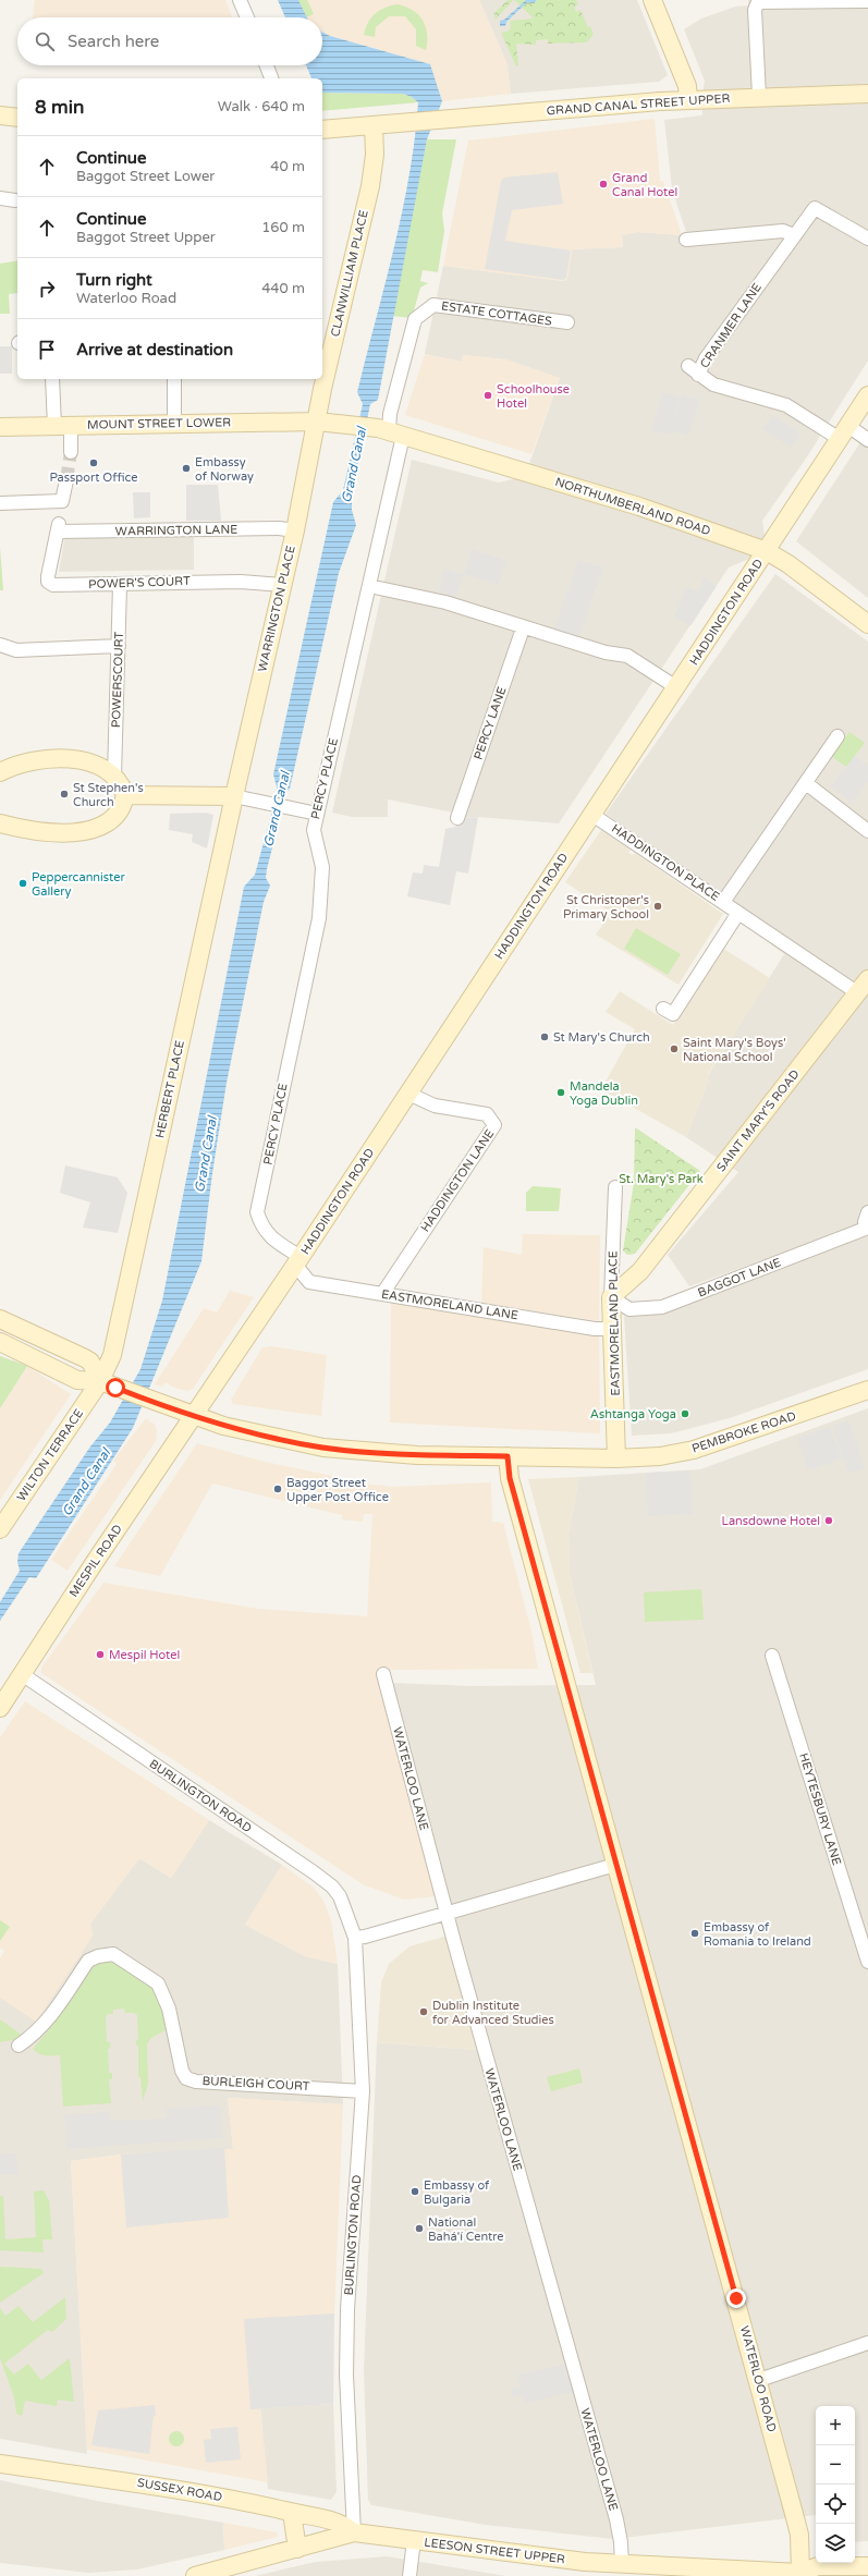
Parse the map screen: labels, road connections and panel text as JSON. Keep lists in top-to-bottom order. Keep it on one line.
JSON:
{"streets":{"main road":["GRAND CANAL STREET UPPER","CLANWILLIAM PLACE","MOUNT STREET LOWER","NORTHUMBERLAND ROAD","WARRINGTON PLACE","HADDINGTON ROAD","HERBERT PLACE","SAINT MARY'S ROAD","EASTMORELAND PLACE","PEMBROKE ROAD","WILTON TERRACE","MESPIL ROAD","WATERLOO ROAD","SUSSEX ROAD","LEESON STREET UPPER"],"street":["ESTATE COTTAGES","CRANMER LANE","WARRINGTON LANE","POWER'S COURT","POWERSCOURT","PERCY LANE","PERCY PLACE","HADDINGTON PLACE","HADDINGTON LANE","BAGGOT LANE","EASTMORELAND LANE","WATERLOO LANE","BURLINGTON ROAD","HEYTESBURY LANE","BURLEIGH COURT"]},"crossings":[["GRAND CANAL STREET UPPER","CLANWILLIAM PLACE"],["CLANWILLIAM PLACE","MOUNT STREET LOWER"],["CLANWILLIAM PLACE","WARRINGTON PLACE"],["ESTATE COTTAGES","NORTHUMBERLAND ROAD"],["ESTATE COTTAGES","PERCY PLACE"],["CRANMER LANE","HADDINGTON ROAD"],["MOUNT STREET LOWER","NORTHUMBERLAND ROAD"],["MOUNT STREET LOWER","WARRINGTON PLACE"],["NORTHUMBERLAND ROAD","HADDINGTON ROAD"],["NORTHUMBERLAND ROAD","PERCY PLACE"],["WARRINGTON LANE","POWER'S COURT"],["WARRINGTON LANE","WARRINGTON PLACE"],["POWER'S COURT","WARRINGTON PLACE"],["POWER'S COURT","POWERSCOURT"],["WARRINGTON PLACE","HERBERT PLACE"],["HADDINGTON ROAD","PERCY PLACE"],["HADDINGTON ROAD","HADDINGTON PLACE"],["HADDINGTON ROAD","HADDINGTON LANE"],["HADDINGTON ROAD","EASTMORELAND LANE"],["HADDINGTON ROAD","PEMBROKE ROAD"],["HADDINGTON ROAD","MESPIL ROAD"],["PERCY PLACE","EASTMORELAND LANE"],["HADDINGTON PLACE","SAINT MARY'S ROAD"],["HERBERT PLACE","PEMBROKE ROAD"],["HERBERT PLACE","WILTON TERRACE"],["SAINT MARY'S ROAD","BAGGOT LANE"],["SAINT MARY'S ROAD","EASTMORELAND PLACE"],["HADDINGTON LANE","EASTMORELAND LANE"],["BAGGOT LANE","EASTMORELAND PLACE"],["EASTMORELAND LANE","EASTMORELAND PLACE"],["EASTMORELAND PLACE","PEMBROKE ROAD"],["PEMBROKE ROAD","WILTON TERRACE"],["PEMBROKE ROAD","MESPIL ROAD"],["PEMBROKE ROAD","WATERLOO ROAD"],["MESPIL ROAD","BURLINGTON ROAD"],["WATERLOO LANE","LEESON STREET UPPER"],["BURLINGTON ROAD","BURLEIGH COURT"],["BURLINGTON ROAD","SUSSEX ROAD"],["BURLINGTON ROAD","LEESON STREET UPPER"],["WATERLOO ROAD","LEESON STREET UPPER"],["SUSSEX ROAD","LEESON STREET UPPER"]],"water":["Grand Canal"],"parks":["St. Mary's Park"],"places":["Grand Canal Hotel","Schoolhouse Hotel","Passport Office","Embassy of Norway","St Stephen's Church","Peppercannister Gallery","St Christoper's Primary School","St Mary's Church","Saint Mary's Boys' National School","Mandela Yoga Dublin","Ashtanga Yoga","Baggot Street Upper Post Office","Lansdowne Hotel","Mespil Hotel","Embassy of Romania to Ireland","Dublin Institute for Advanced Studies","Embassy of Bulgaria","National Bahá'í Centre"],"page":{"search":"Search here","heading":["8 min","Walk · 640 m"],"list":[["Continue","Baggot Street Lower","40 m"],["Continue","Baggot Street Upper","160 m"],["Turn right","Waterloo Road","440 m"],"Arrive at destination"],"map_buttons":["+","−"]}}
